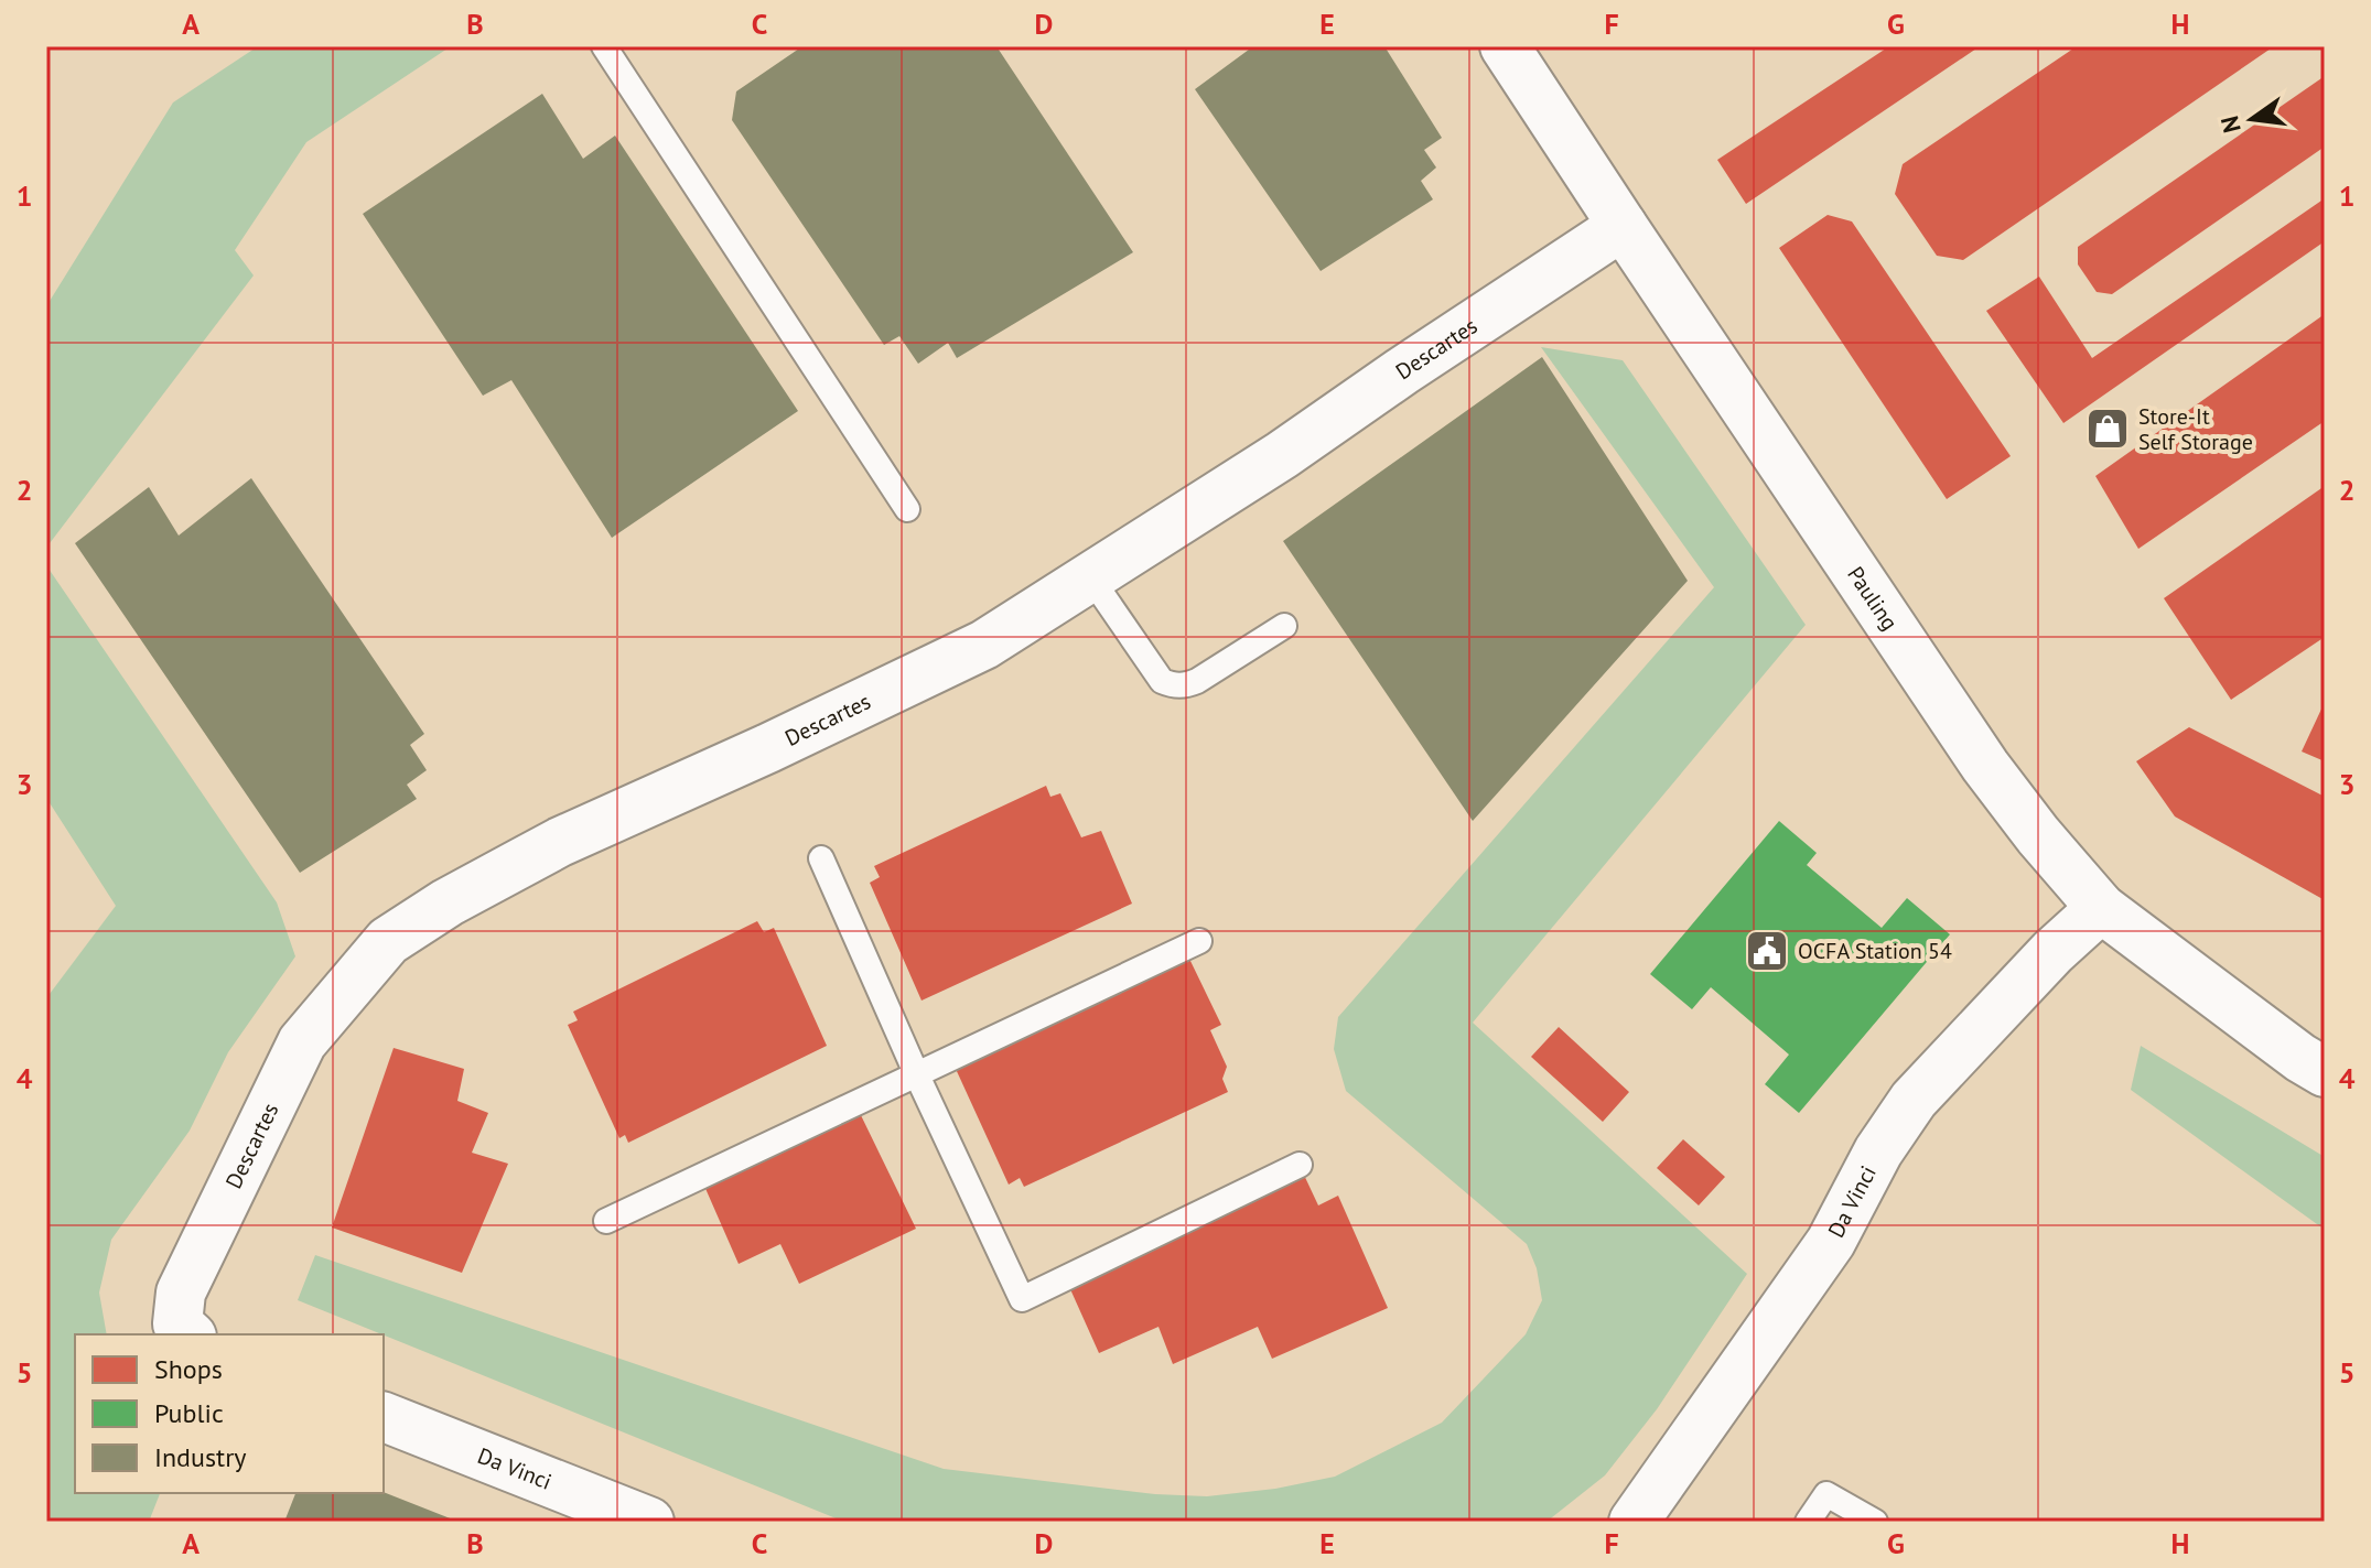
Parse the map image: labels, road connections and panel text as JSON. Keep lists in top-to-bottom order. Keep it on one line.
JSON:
{"streets":{"street":["Descartes","Pauling","Da Vinci"]},"crossings":[["Descartes","Pauling"],["Pauling","Da Vinci"]],"places":{"shop":["Store-It Self Storage"],"public building":["OCFA Station 54"]},"legend":["Shops","Public","Industry"],"north":"left","grid":{"columns":["A","B","C","D","E","F","G","H"],"rows":["1","2","3","4","5"]}}
